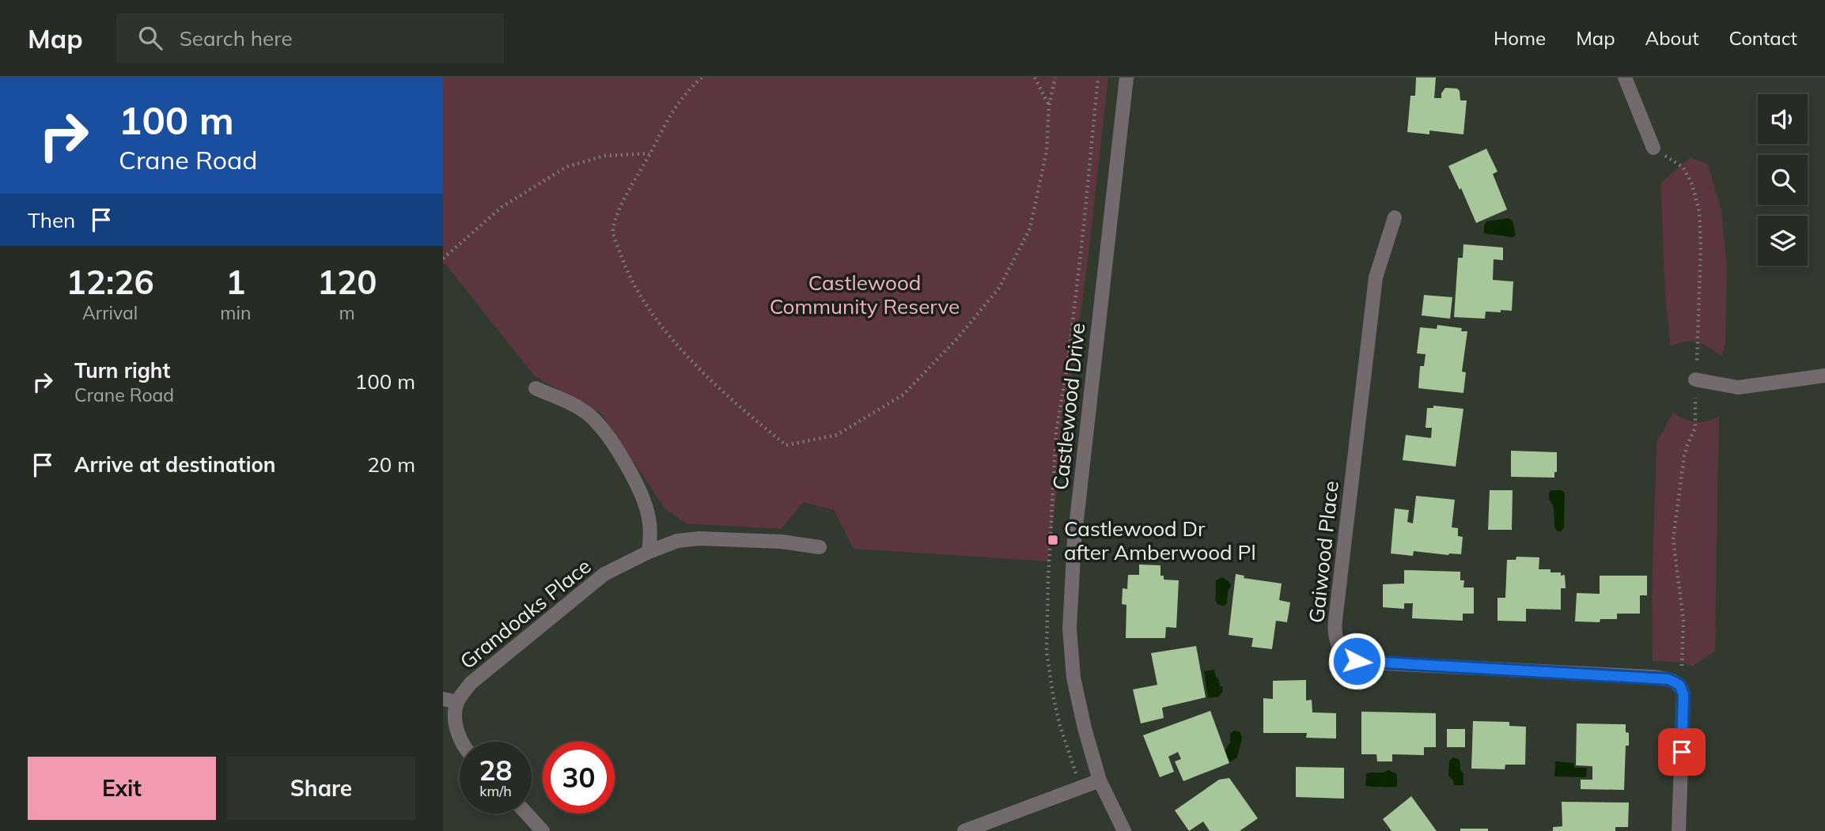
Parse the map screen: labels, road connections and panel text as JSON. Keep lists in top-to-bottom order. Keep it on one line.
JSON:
{"streets":{"street":["Castlewood Drive","Gaiwood Place","Grandoaks Place"]},"parks":["Castlewood Community Reserve"],"places":{"transit":["Castlewood Dr after Amberwood Pl"]},"page":{"header":"Map","search":"Search here","nav":["Home","Map","About","Contact"],"turn":["100 m","Crane Road"],"then":"Then","eta":["12:26","Arrival","1","min","120","m"],"list":[{"name":"Turn right","note":"Crane Road","value":"100 m"},{"name":"Arrive at destination","value":"20 m"}],"speed":"28 km/h","limit":"30","buttons":["Exit","Share"]}}
